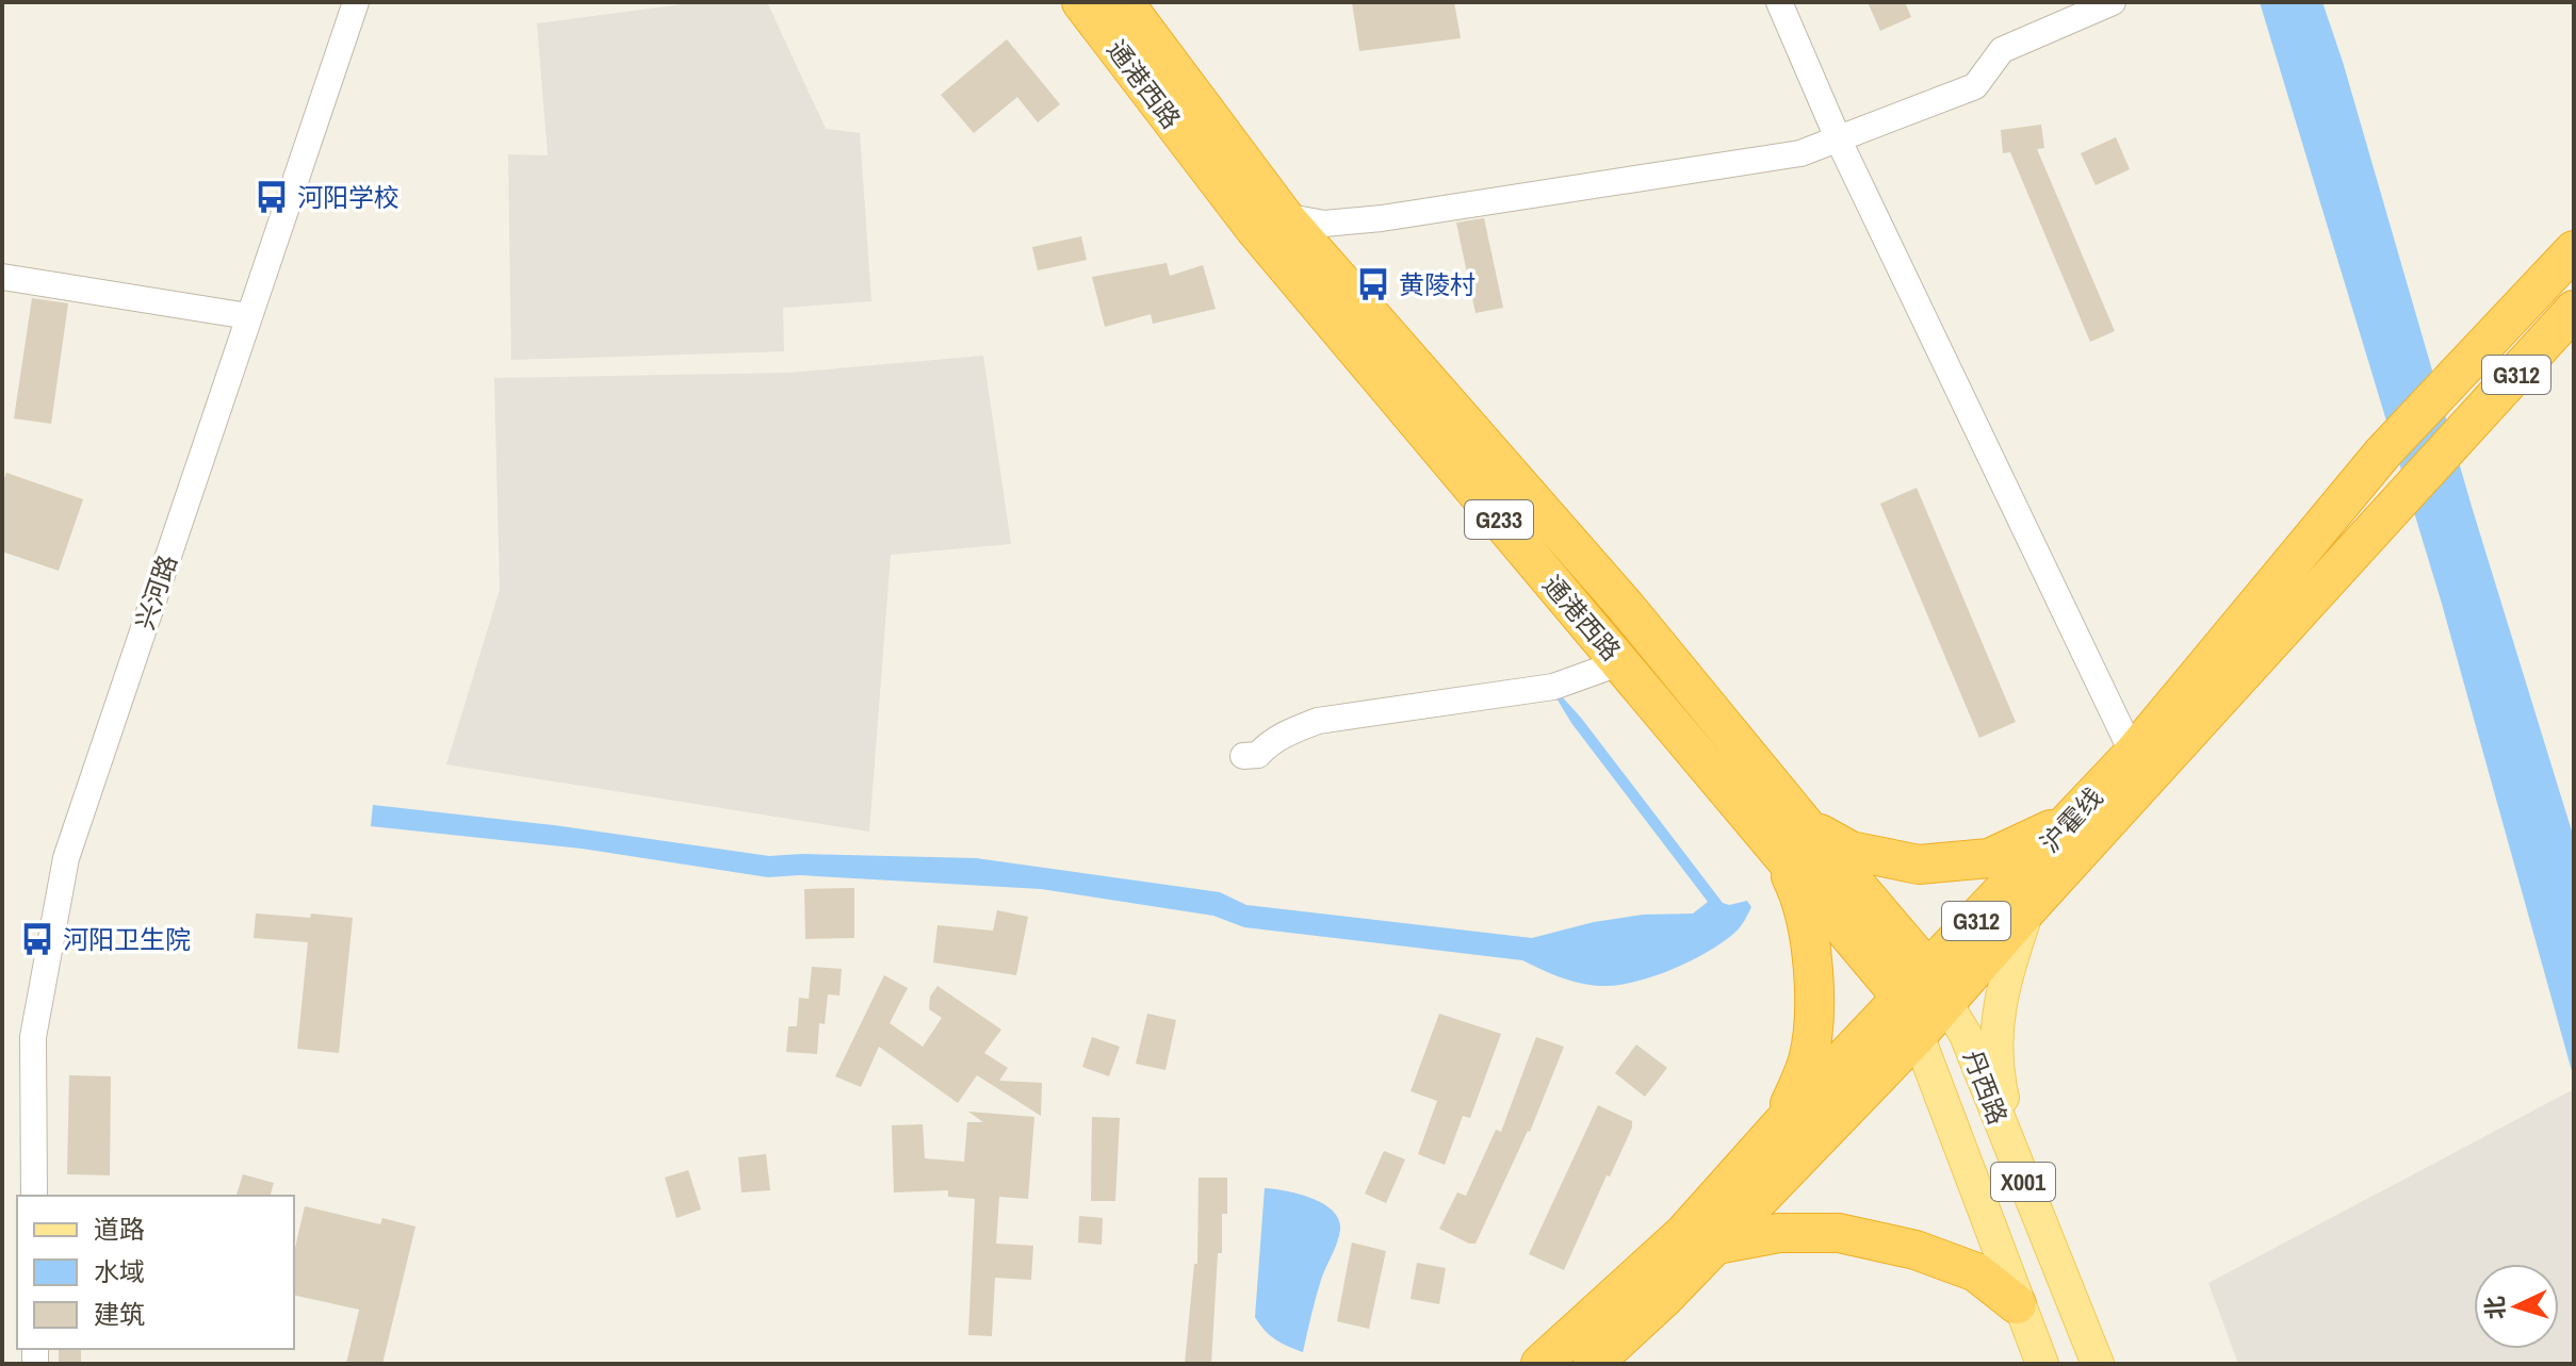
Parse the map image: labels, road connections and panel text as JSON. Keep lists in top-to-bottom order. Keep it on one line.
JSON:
{"streets":{"highway":["通港西路","G312","G233","沪霍线"],"main road":["丹西路","X001"],"street":["兴河路"]},"crossings":[["通港西路","沪霍线"],["通港西路","丹西路"],["沪霍线","丹西路"]],"places":{"bus stop":["河阳学校","黄陵村","河阳卫生院"]},"legend":["道路","水域","建筑"],"north":"left"}
